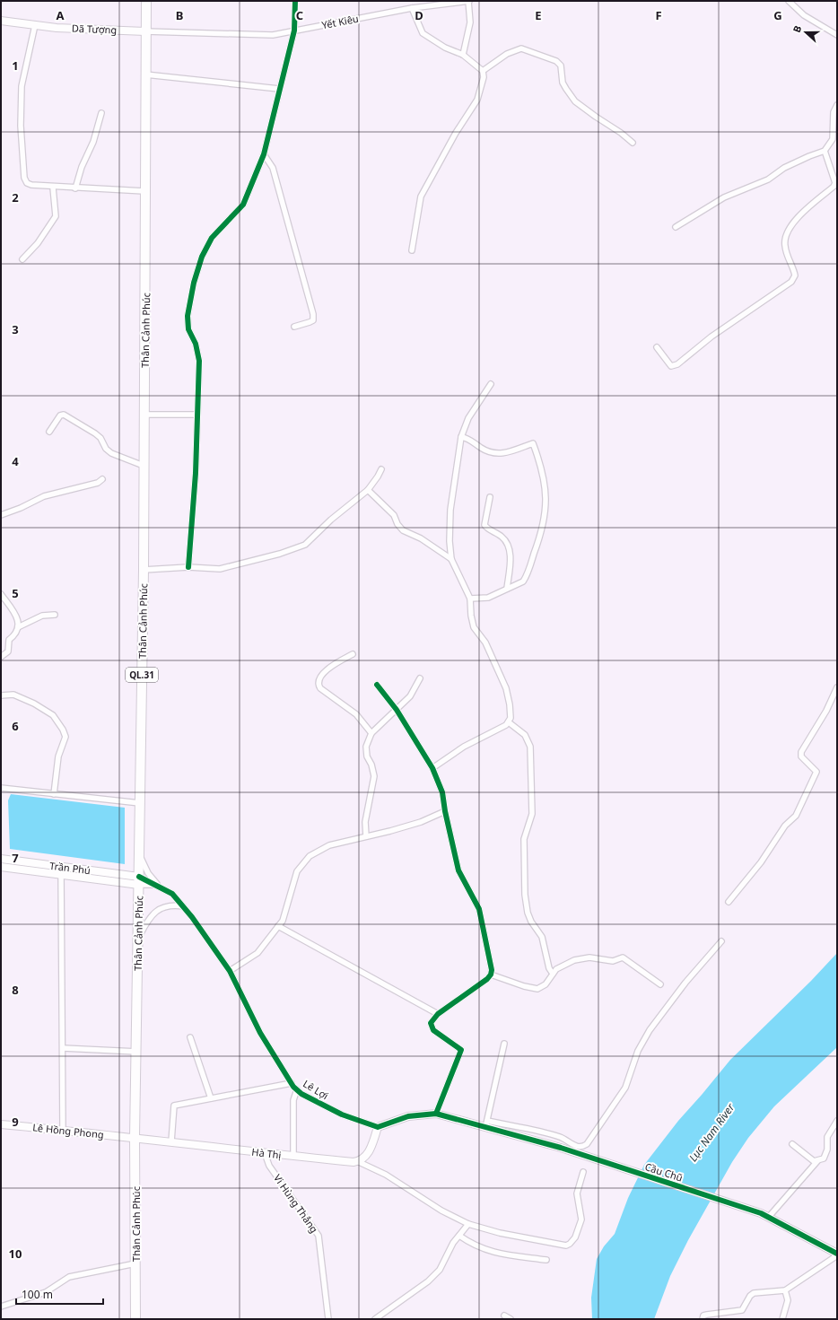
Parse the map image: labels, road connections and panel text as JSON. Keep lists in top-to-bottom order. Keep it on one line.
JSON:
{"streets":{"highway":["Thân Cảnh Phúc","QL.31"],"street":["Yết Kiêu","Dã Tượng","Trần Phú","Lê Lợi","Lê Hồng Phong","Hà Thị","Cầu Chũ","Vi Hùng Thắng"]},"crossings":[["Yết Kiêu","Dã Tượng"],["Yết Kiêu","Thân Cảnh Phúc"],["Yết Kiêu","QL.31"],["Dã Tượng","Thân Cảnh Phúc"],["Dã Tượng","QL.31"],["Thân Cảnh Phúc","QL.31"],["Thân Cảnh Phúc","Trần Phú"],["Thân Cảnh Phúc","Lê Hồng Phong"],["Thân Cảnh Phúc","Hà Thị"],["Lê Hồng Phong","Hà Thị"],["Hà Thị","Vi Hùng Thắng"]],"water":["Lục Nam River"],"scale_bar":"100 m","north":"left","grid":{"columns":["A","B","C","D","E","F","G"],"rows":["1","2","3","4","5","6","7","8","9","10"]}}
